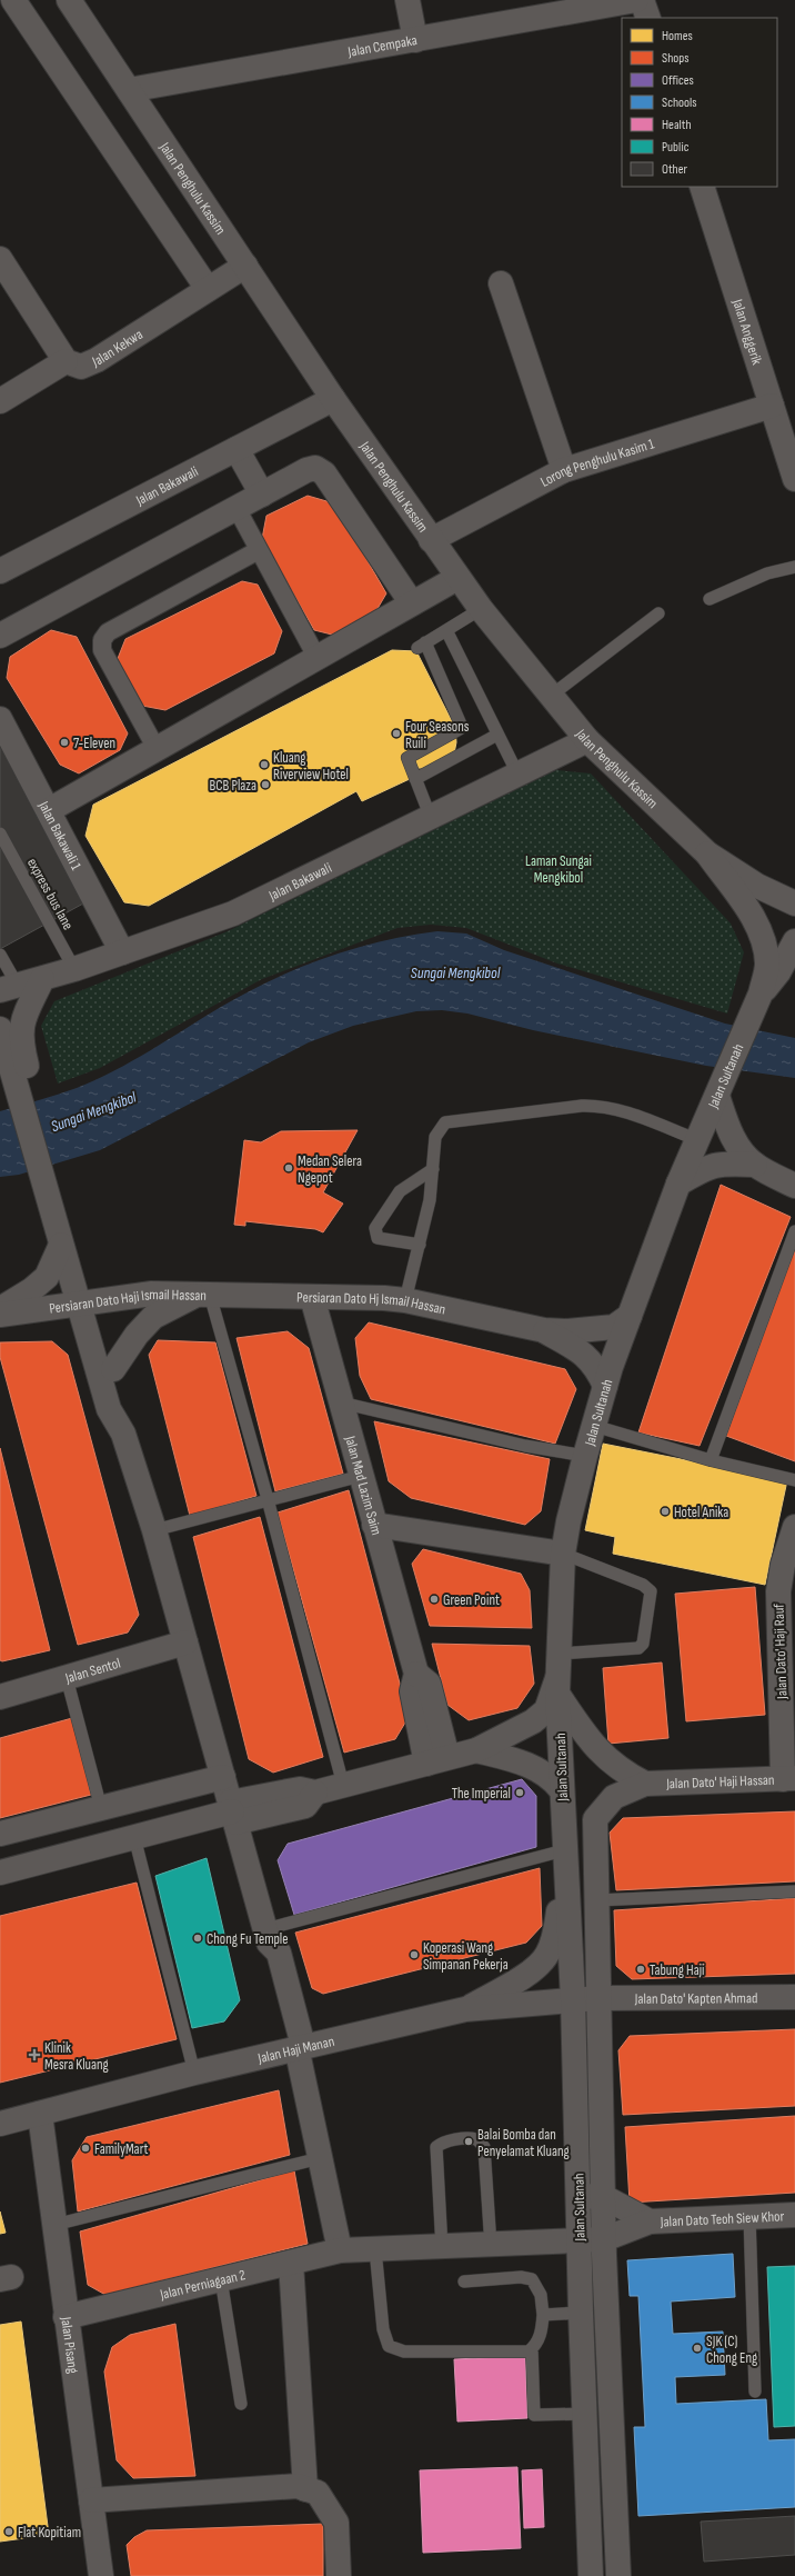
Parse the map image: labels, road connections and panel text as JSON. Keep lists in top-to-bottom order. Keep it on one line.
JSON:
{"streets":{"street":["Jalan Cempaka","Jalan Penghulu Kassim","Jalan Anggerik","Jalan Kekwa","Lorong Penghulu Kasim 1","Jalan Bakawali","Jalan Bakawali 1","Jalan Sultanah","Persiaran Dato Hj Ismail Hassan","Persiaran Dato Haji Ismail Hassan","Jalan Mad Lazim Saim","Jalan Dato' Haji Rauf","Jalan Sentol","Jalan Dato' Haji Hassan","Jalan Dato' Kapten Ahmad","Jalan Haji Manan","Jalan Dato Teoh Siew Khor","Jalan Perniagaan 2","Jalan Pisang"],"lane":["express bus lane"]},"crossings":[["Jalan Cempaka","Jalan Penghulu Kassim"],["Jalan Penghulu Kassim","Jalan Kekwa"],["Jalan Penghulu Kassim","Lorong Penghulu Kasim 1"],["Jalan Penghulu Kassim","Jalan Bakawali"],["Jalan Penghulu Kassim","Jalan Sultanah"],["Jalan Anggerik","Lorong Penghulu Kasim 1"],["Jalan Bakawali","Jalan Bakawali 1"],["Jalan Bakawali","express bus lane"],["Jalan Sultanah","Jalan Dato' Haji Hassan"],["Jalan Sultanah","Jalan Dato' Kapten Ahmad"],["Jalan Sultanah","Jalan Haji Manan"],["Jalan Sultanah","Jalan Perniagaan 2"],["Persiaran Dato Hj Ismail Hassan","Persiaran Dato Haji Ismail Hassan"],["Persiaran Dato Hj Ismail Hassan","Jalan Mad Lazim Saim"],["Jalan Dato' Haji Rauf","Jalan Dato' Haji Hassan"],["Jalan Dato' Kapten Ahmad","Jalan Haji Manan"],["Jalan Haji Manan","Jalan Pisang"],["Jalan Perniagaan 2","Jalan Pisang"]],"water":["Sungai Mengkibol"],"parks":["Laman Sungai Mengkibol"],"places":{"other":["Four Seasons Ruili","7-Eleven","Kluang Riverview Hotel","BCB Plaza","Medan Selera Ngepot","Hotel Anika","Green Point","The Imperial","Chong Fu Temple","Koperasi Wang Simpanan Pekerja","Tabung Haji","Balai Bomba dan Penyelamat Kluang","FamilyMart","SJK (C) Chong Eng","Flat Kopitiam"],"health":["Klinik Mesra Kluang"]},"legend":["Homes","Shops","Offices","Schools","Health","Public","Other"]}
